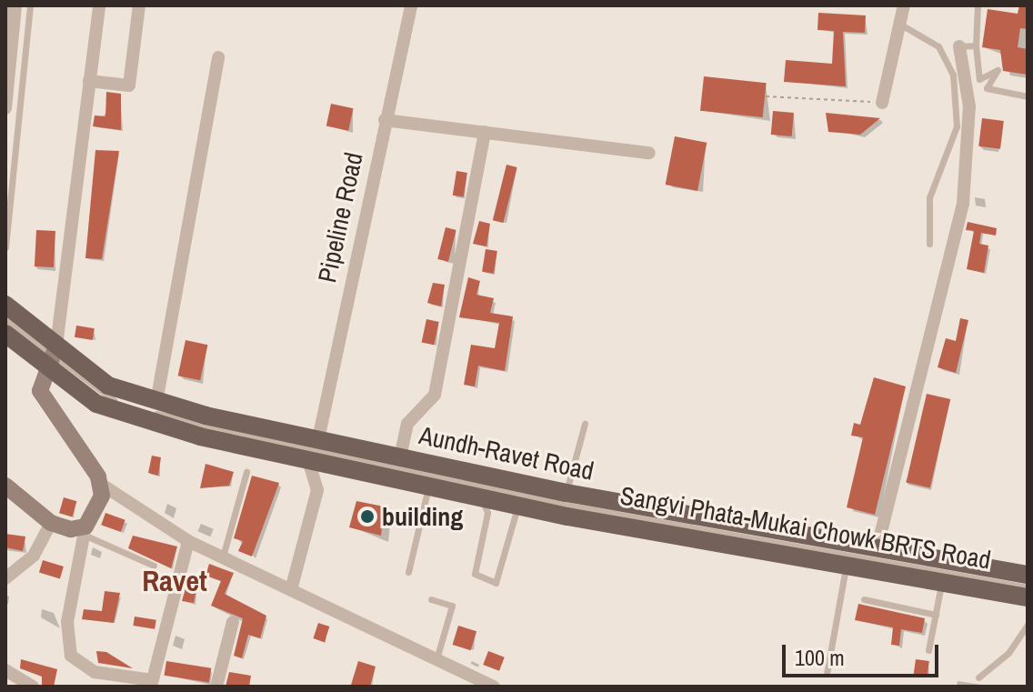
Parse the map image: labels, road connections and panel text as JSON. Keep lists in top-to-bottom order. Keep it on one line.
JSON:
{"streets":{"main road":["Aundh-Ravet Road"],"street":["Pipeline Road"],"lane":["Sangvi Phata-Mukai Chowk BRTS Road"]},"crossings":[["Pipeline Road","Aundh-Ravet Road"],["Aundh-Ravet Road","Sangvi Phata-Mukai Chowk BRTS Road"]],"districts":["Ravet"],"places":["building"],"scale_bar":"100 m"}
